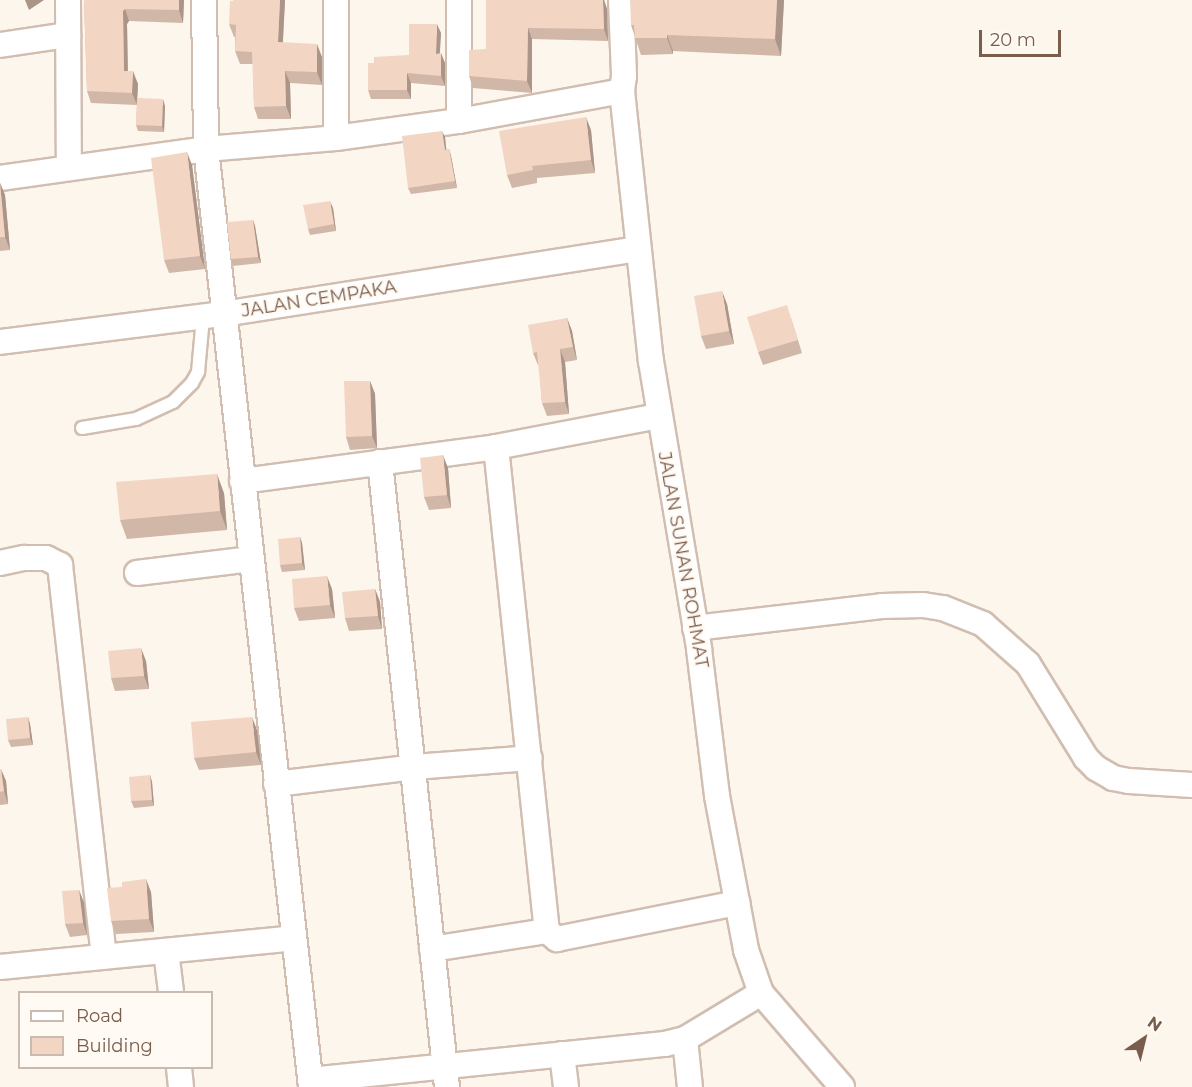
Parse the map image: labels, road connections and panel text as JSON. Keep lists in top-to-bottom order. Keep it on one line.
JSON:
{"streets":{"street":["JALAN CEMPAKA","JALAN SUNAN ROHMAT"]},"crossings":[["JALAN CEMPAKA","JALAN SUNAN ROHMAT"]],"legend":["Road","Building"],"scale_bar":"20 m","north":"top right"}
